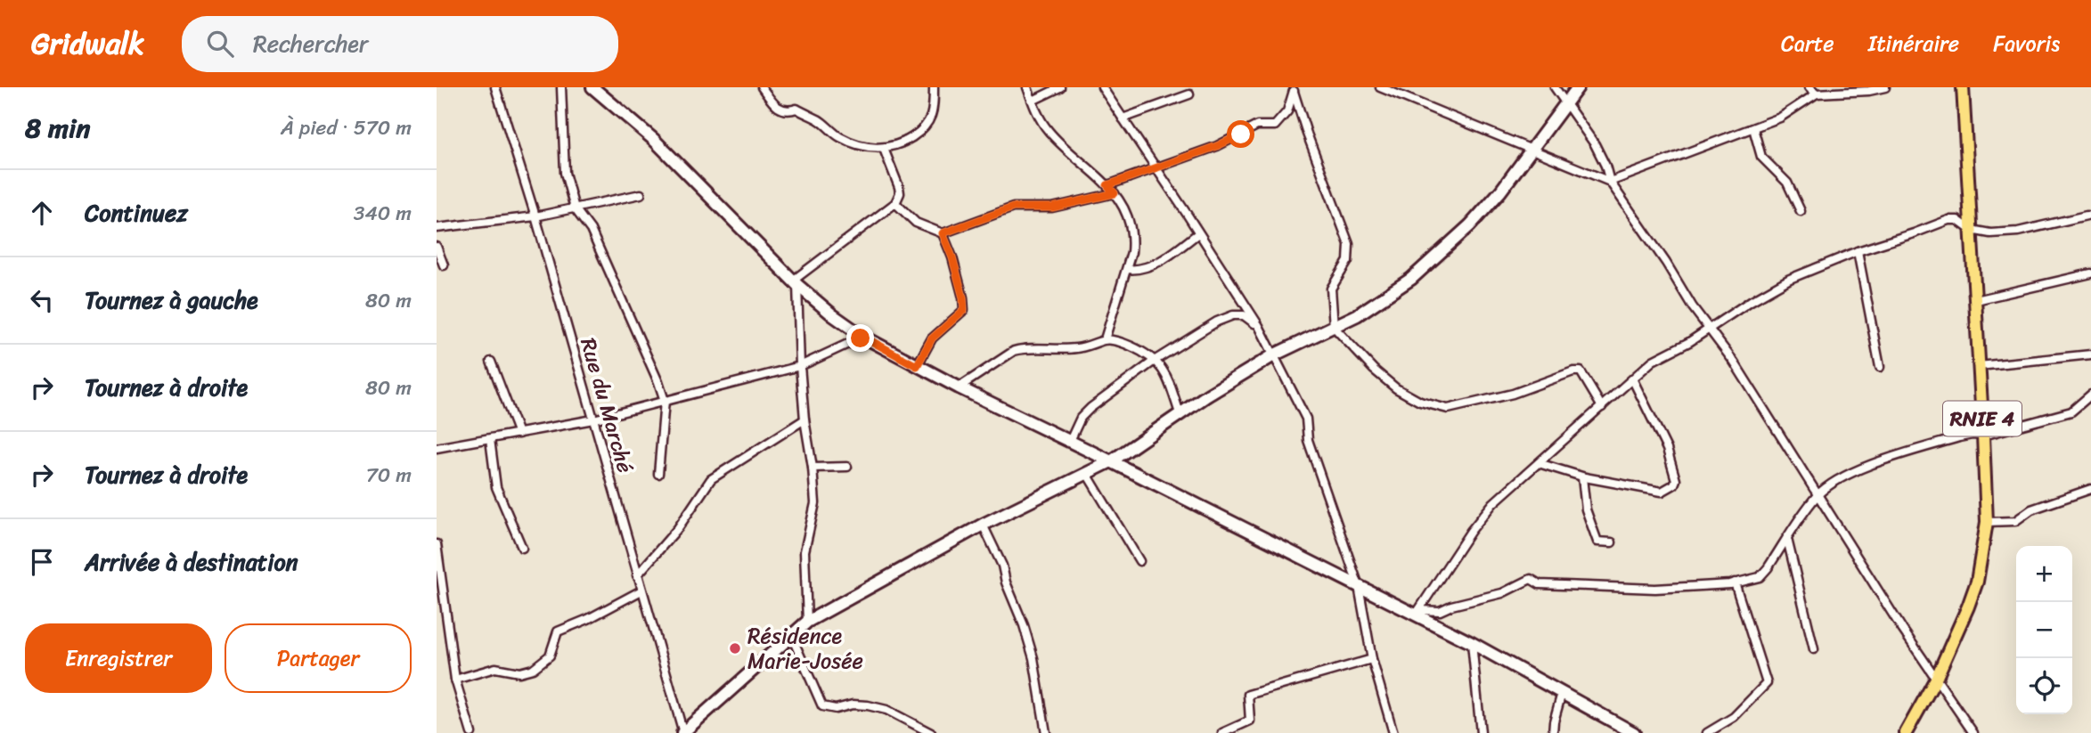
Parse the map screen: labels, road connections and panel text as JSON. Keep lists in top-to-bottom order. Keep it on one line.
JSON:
{"streets":{"main road":["RNIE 4"],"street":["Rue du Marché"]},"places":["Résidence Marie-Josée"],"page":{"header":"Gridwalk","search":"Rechercher","nav":["Carte","Itinéraire","Favoris"],"heading":["8 min","À pied · 570 m"],"list":[["Continuez","340 m"],["Tournez à gauche","80 m"],["Tournez à droite","80 m"],["Tournez à droite","70 m"],"Arrivée à destination"],"map_buttons":["+","−"],"buttons":["Enregistrer","Partager"]}}
